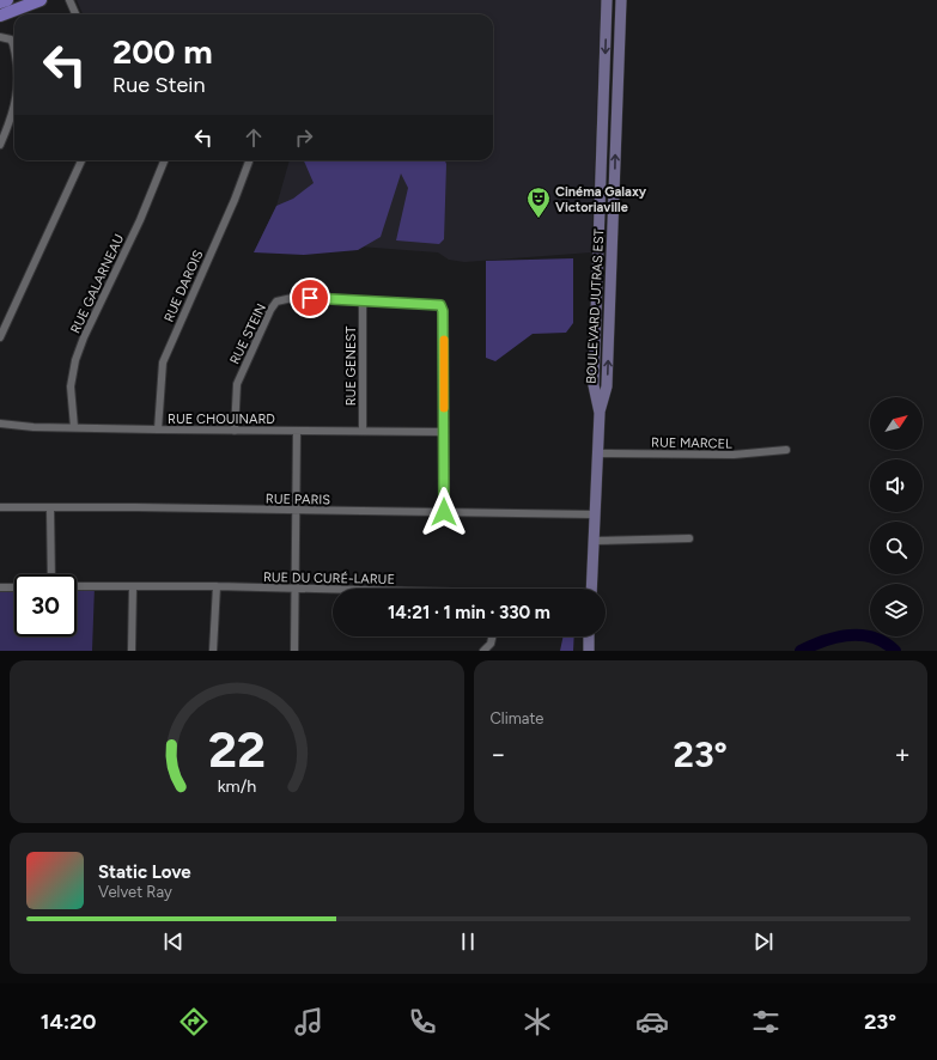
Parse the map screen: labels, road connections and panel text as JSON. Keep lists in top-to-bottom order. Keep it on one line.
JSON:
{"streets":{"main road":["BOULEVARD JUTRAS EST"],"street":["RUE GALARNEAU","RUE DAROIS","RUE STEIN","RUE GENEST","RUE CHOUINARD","RUE MARCEL","RUE PARIS","RUE DU CURÉ-LARUE"]},"crossings":[["RUE GALARNEAU","RUE CHOUINARD"],["RUE DAROIS","RUE CHOUINARD"],["BOULEVARD JUTRAS EST","RUE MARCEL"],["BOULEVARD JUTRAS EST","RUE PARIS"],["RUE STEIN","RUE GENEST"],["RUE STEIN","RUE CHOUINARD"],["RUE STEIN","RUE PARIS"],["RUE GENEST","RUE CHOUINARD"]],"places":{"theatre":["Cinéma Galaxy Victoriaville"]},"north":"top right","page":{"turn":["200 m","Rue Stein"],"limit":"30","trip":"14:21 · 1 min · 330 m","tile":"Climate","heat":["−","23°","+"],"song":["Static Love","Velvet Ray"],"tabs":["14:20","23°"],"gauge":["22","km/h"]}}
